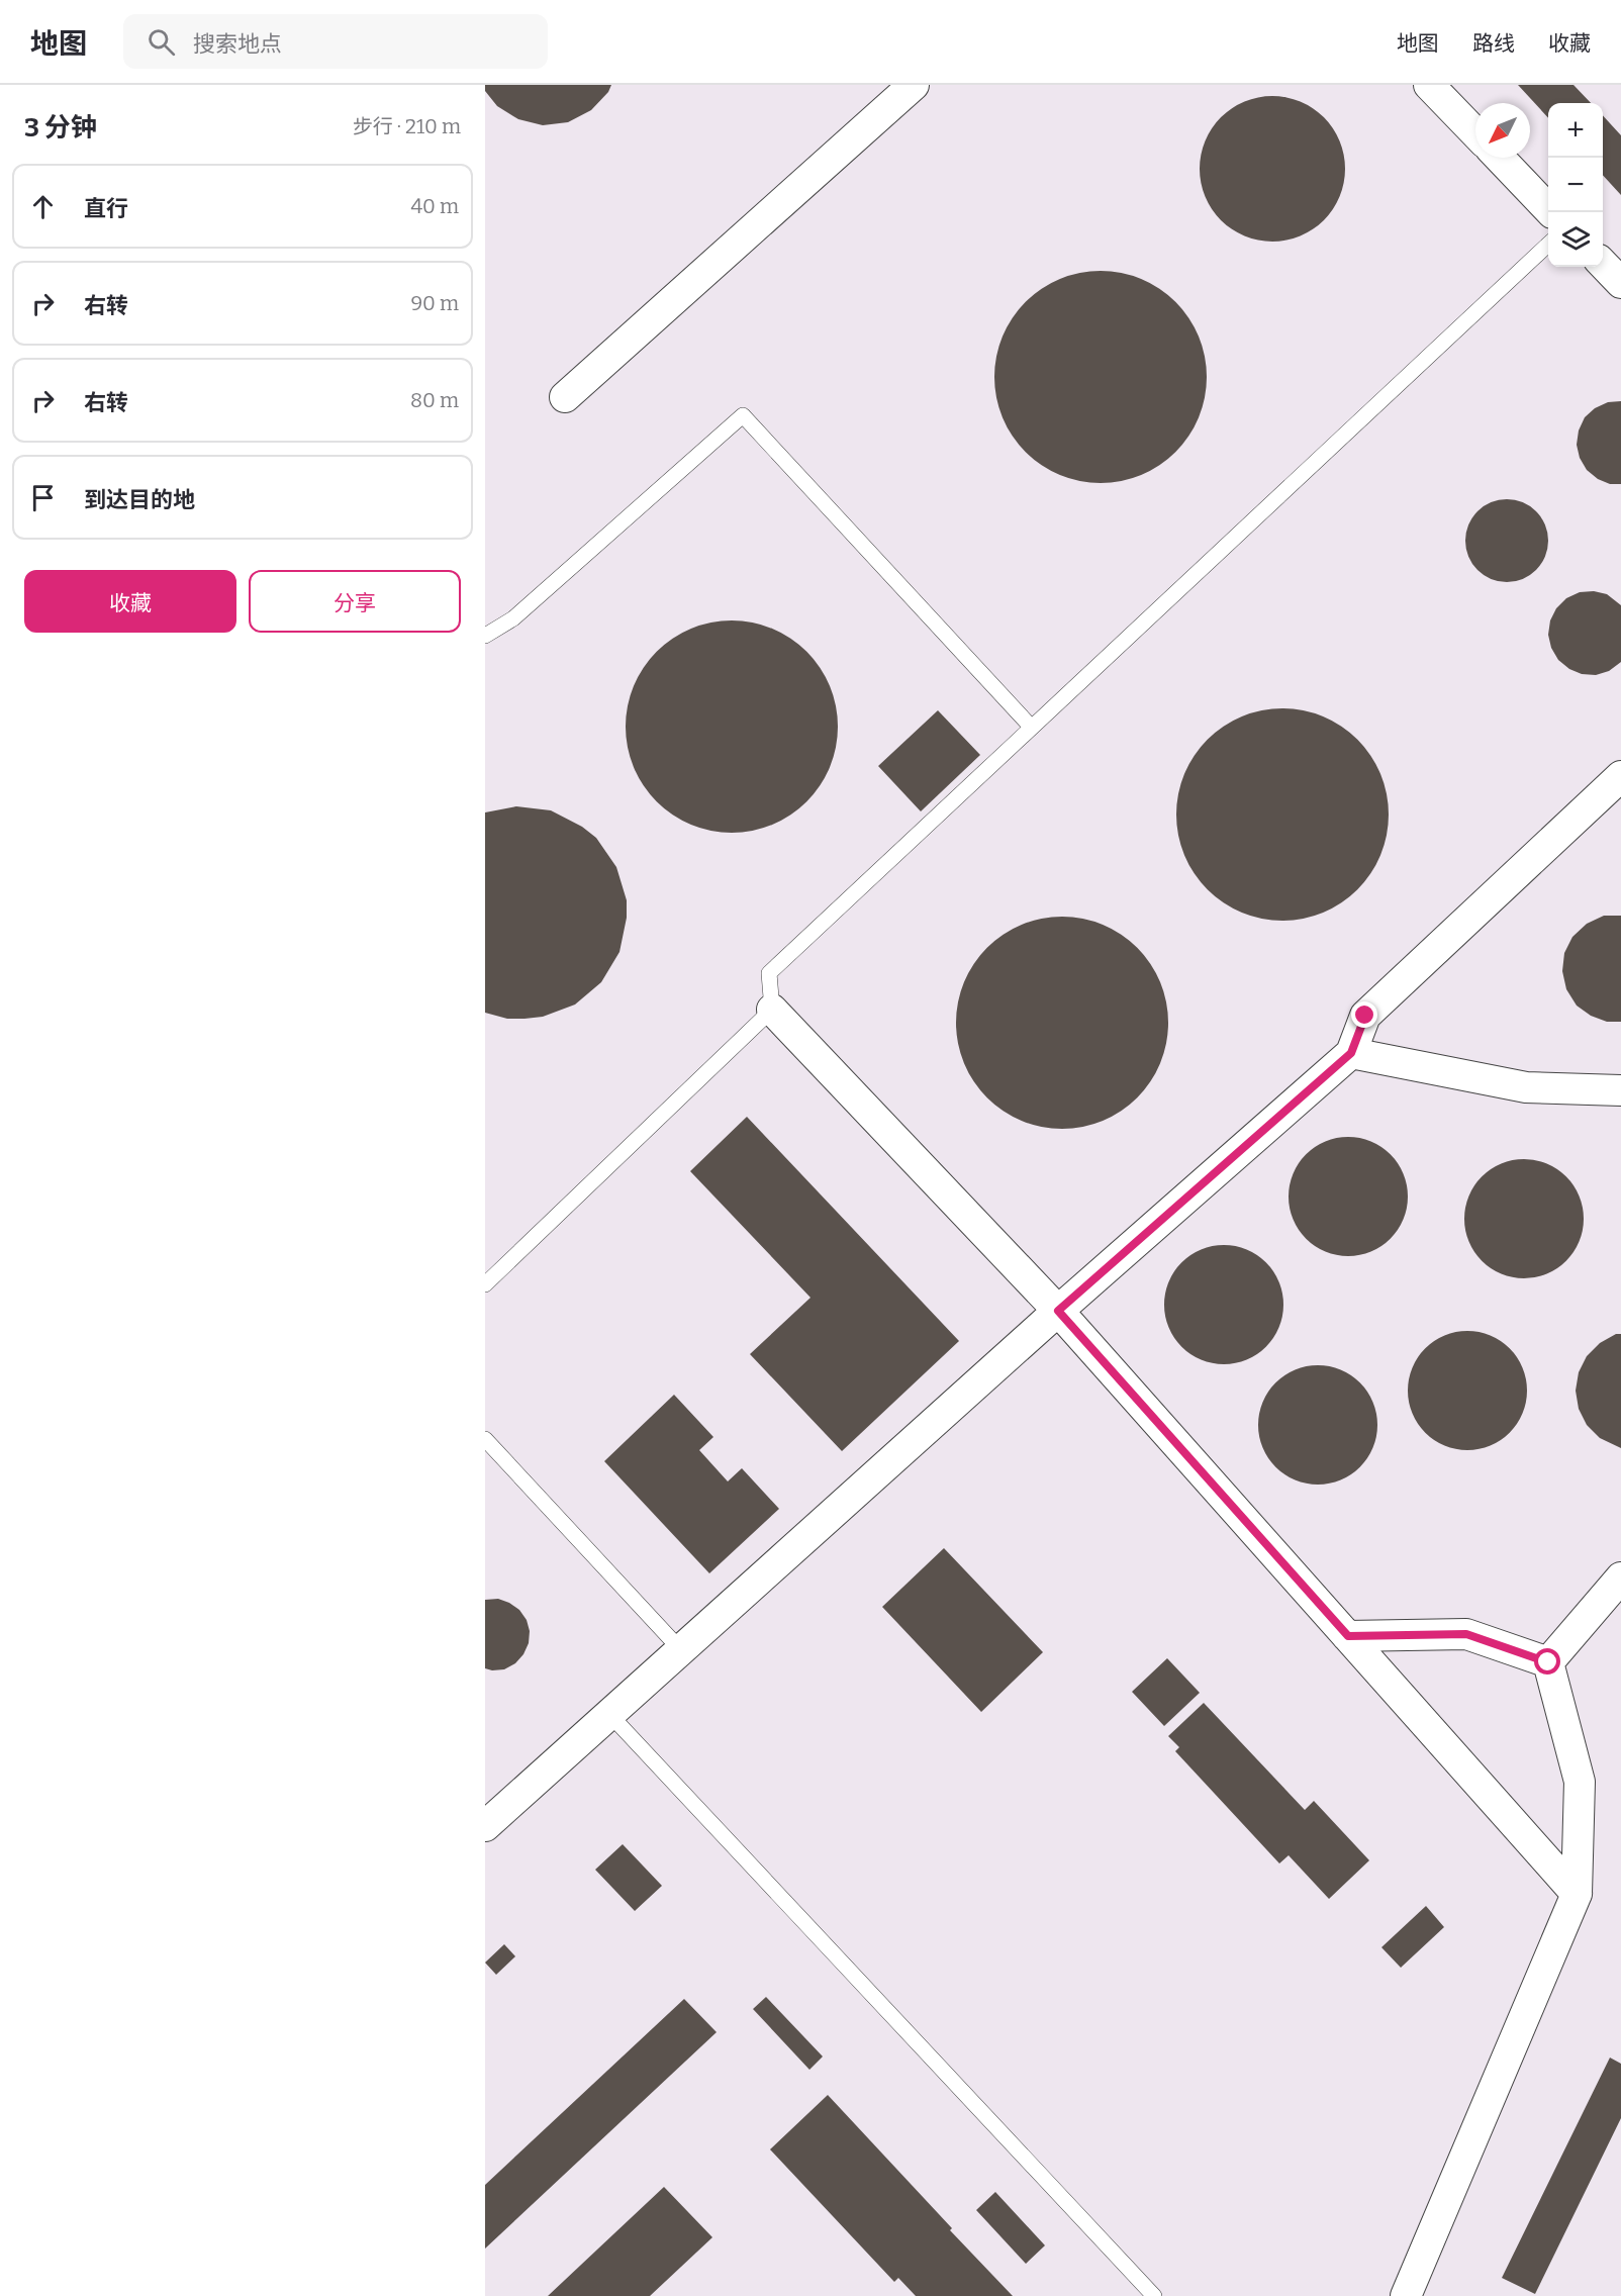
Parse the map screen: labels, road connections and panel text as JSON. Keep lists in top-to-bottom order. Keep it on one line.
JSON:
{"north":"bottom left","page":{"header":"地图","search":"搜索地点","nav":["地图","路线","收藏"],"heading":["3 分钟","步行 · 210 m"],"map_buttons":["+","−"],"list":[["直行","40 m"],["右转","90 m"],["右转","80 m"],"到达目的地"],"buttons":["收藏","分享"]}}
